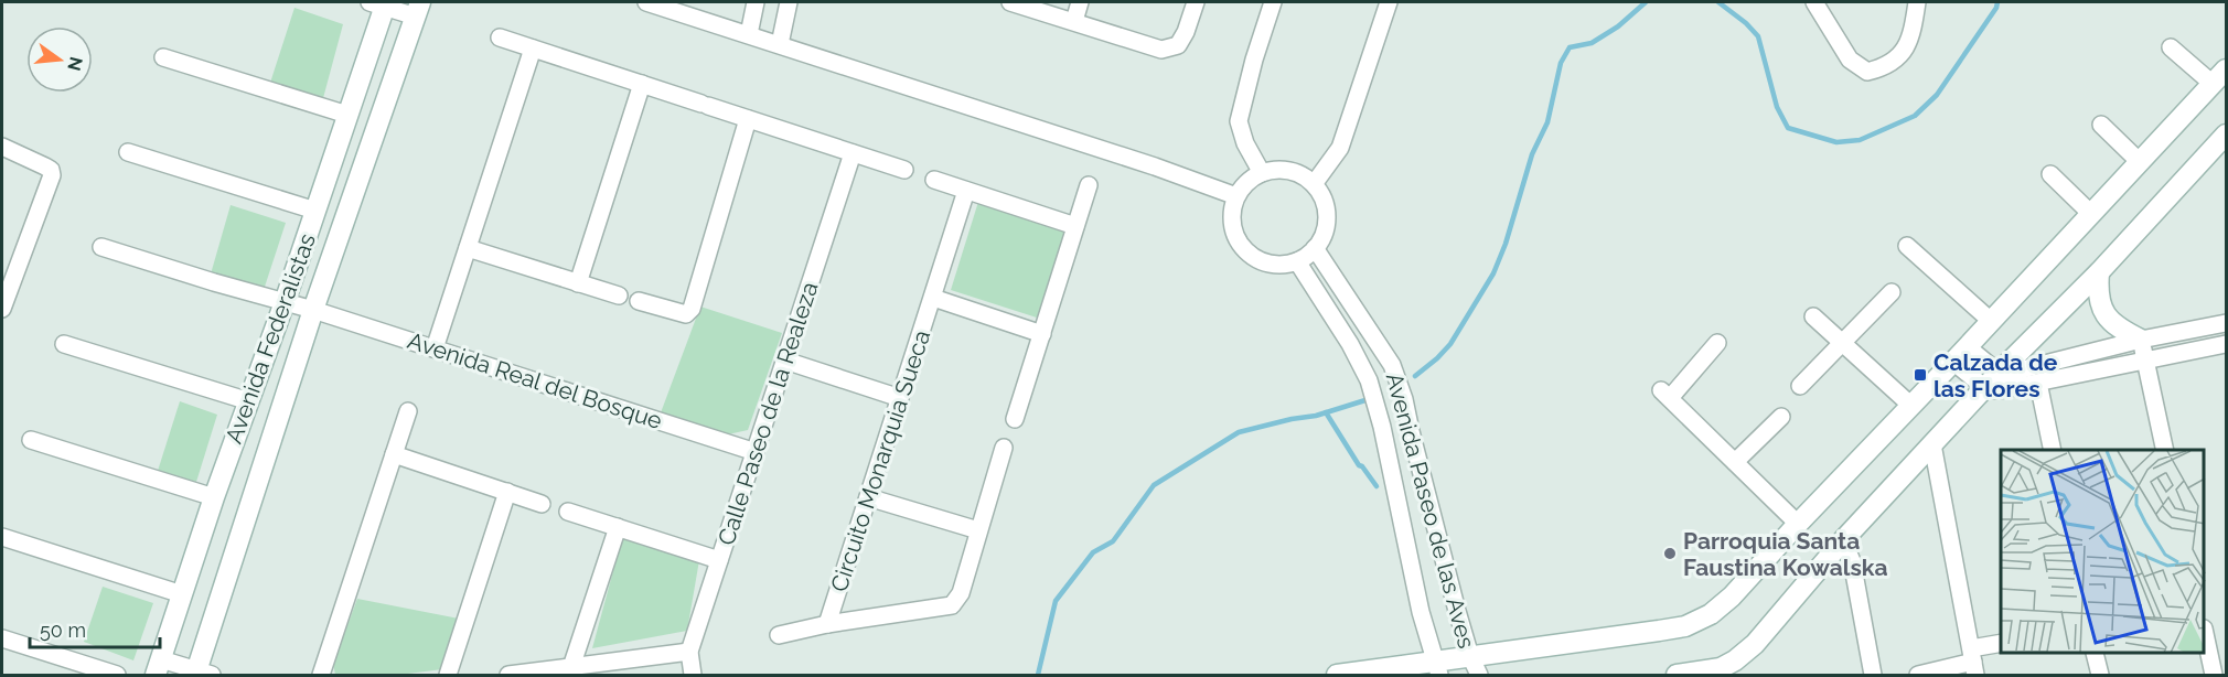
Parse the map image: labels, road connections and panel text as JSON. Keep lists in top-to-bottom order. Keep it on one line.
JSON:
{"streets":{"street":["Avenida Federalistas","Avenida Real del Bosque","Calle Paseo de la Realeza","Circuito Monarquia Sueca","Avenida Paseo de las Aves"]},"crossings":[["Avenida Federalistas","Avenida Real del Bosque"],["Avenida Real del Bosque","Calle Paseo de la Realeza"]],"places":{"transit":["Calzada de las Flores"],"other":["Parroquia Santa Faustina Kowalska"]},"scale_bar":"50 m","north":"right"}
